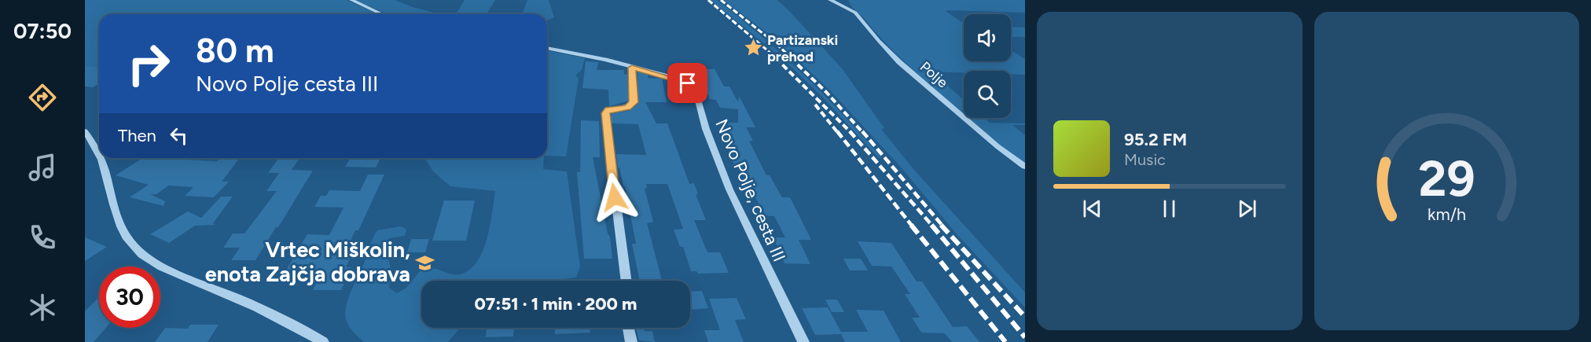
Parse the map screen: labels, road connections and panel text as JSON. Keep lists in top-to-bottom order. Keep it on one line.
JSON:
{"streets":{"street":["Polje","Novo Polje, cesta III"]},"places":{"place":["Partizanski prehod"],"school or university":["Vrtec Miškolin, enota Zajčja dobrava"]},"page":{"tabs":"07:50","turn":["80 m","Novo Polje cesta III"],"then":"Then","song":["95.2 FM","Music"],"limit":"30","trip":"07:51 · 1 min · 200 m","gauge":["29","km/h"]}}
